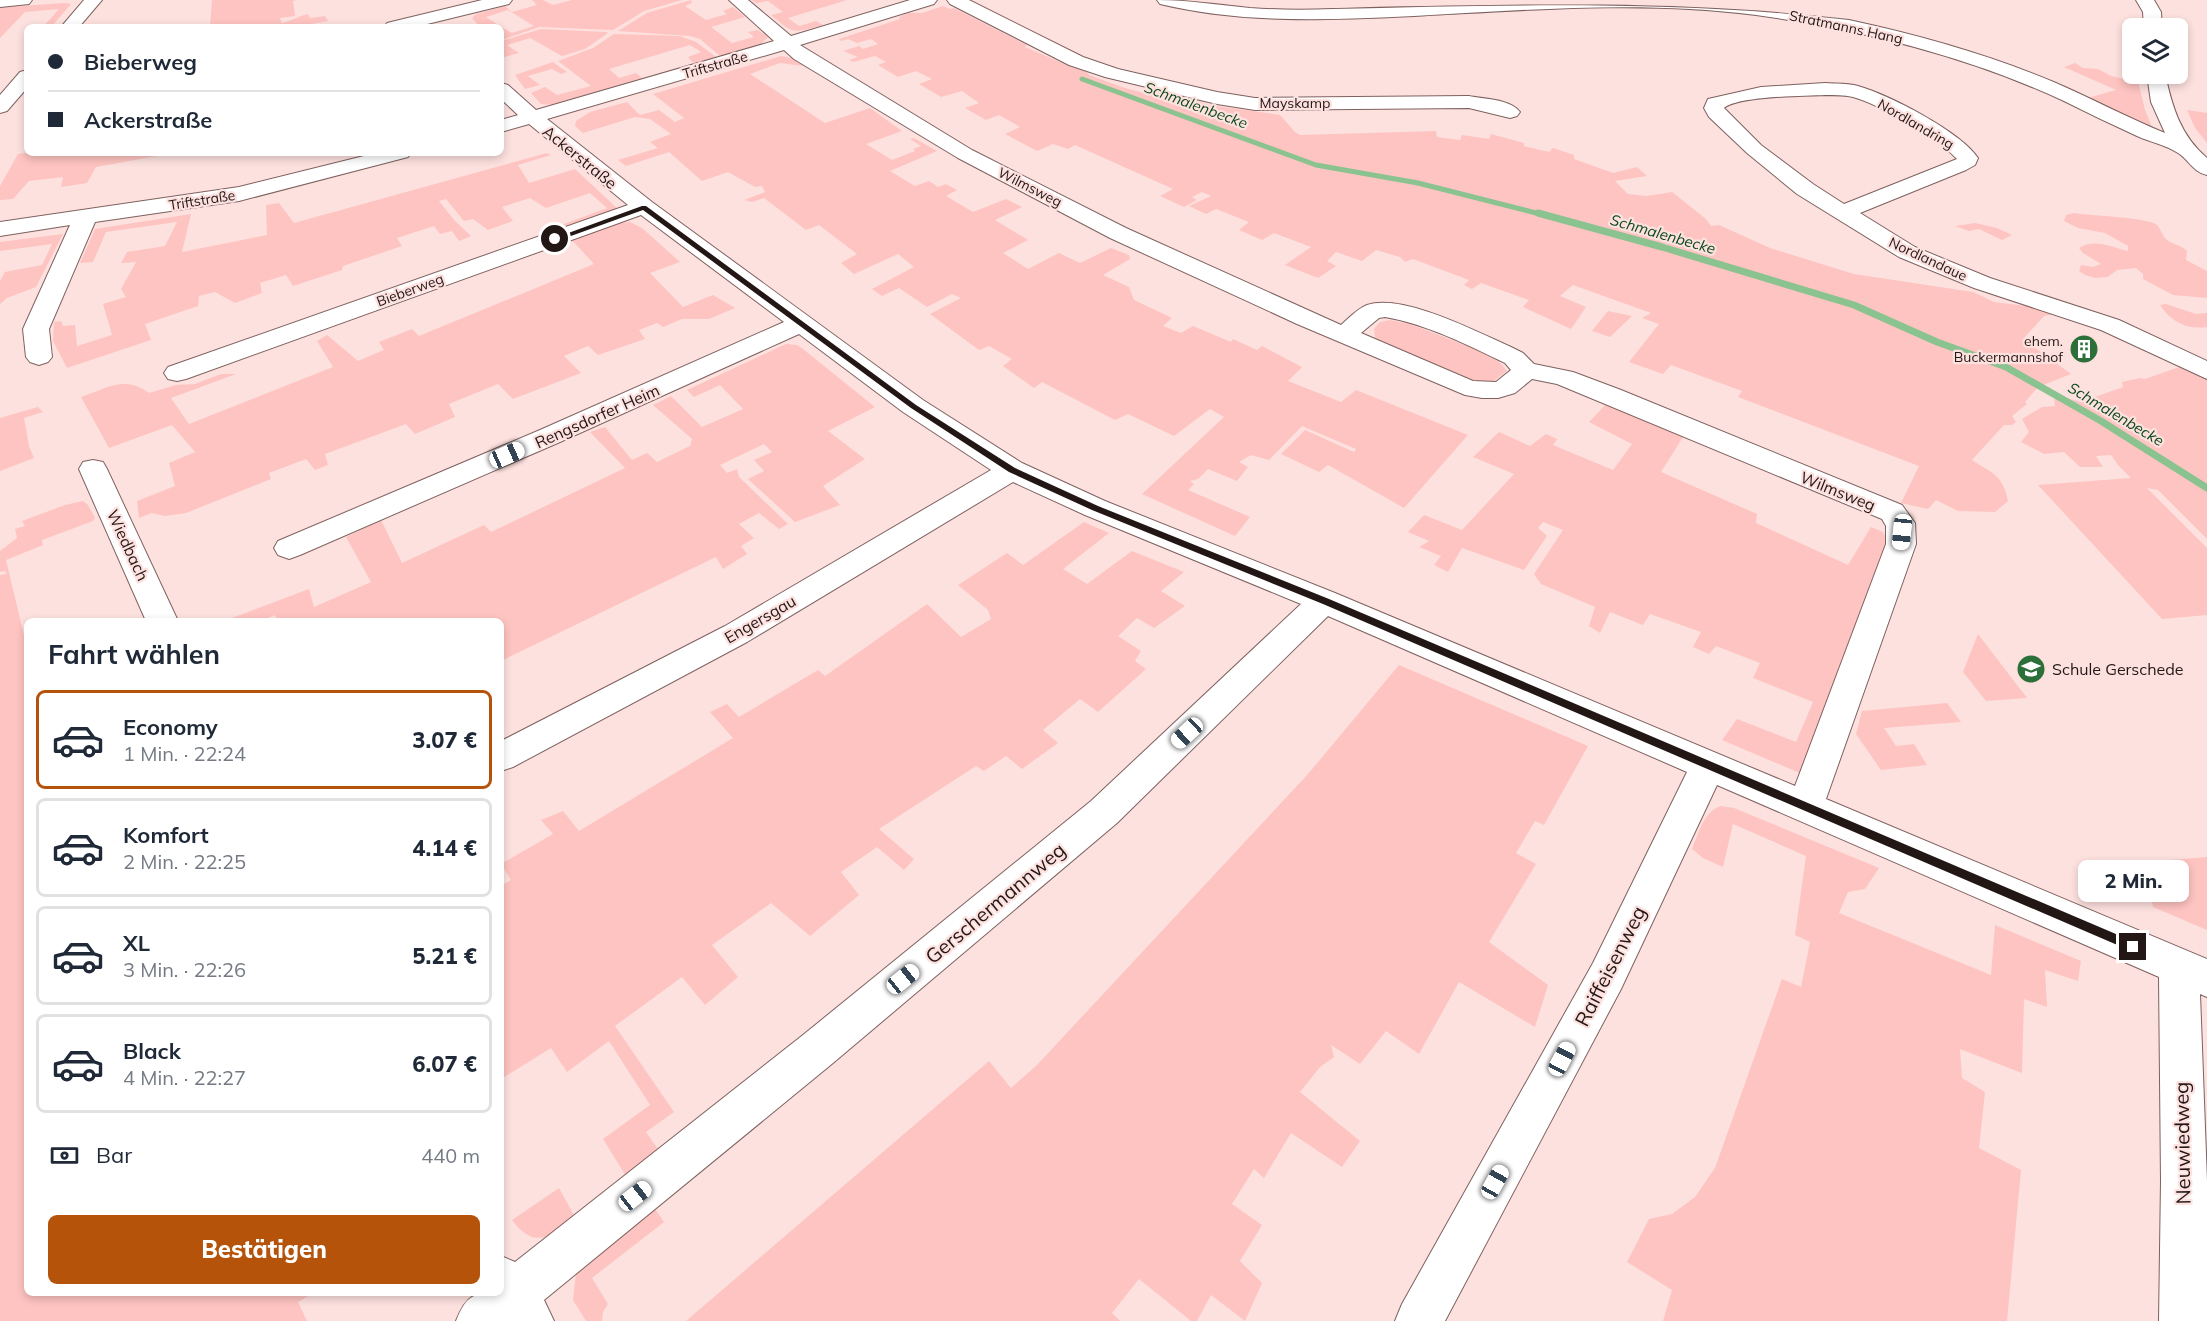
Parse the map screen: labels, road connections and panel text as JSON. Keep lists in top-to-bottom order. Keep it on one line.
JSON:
{"streets":{"street":["Stratmanns Hang","Triftstraße","Mayskamp","Nordlandring","Ackerstraße","Wilmsweg","Nordlandaue","Bieberweg","Rengsdorfer Heim","Wiedbach","Engersgau","Gerschermannweg","Raiffeisenweg","Neuwiedweg"]},"crossings":[["Triftstraße","Ackerstraße"],["Triftstraße","Wilmsweg"],["Nordlandring","Nordlandaue"],["Ackerstraße","Wilmsweg"],["Ackerstraße","Bieberweg"],["Ackerstraße","Rengsdorfer Heim"],["Ackerstraße","Engersgau"],["Ackerstraße","Gerschermannweg"],["Ackerstraße","Raiffeisenweg"],["Ackerstraße","Neuwiedweg"]],"water":["Schmalenbecke"],"places":{"building":["ehem. Buckermannshof"],"school or university":["Schule Gerschede"]},"page":{"banner":["Bieberweg","Ackerstraße"],"heading":"Fahrt wählen","list":[{"name":"Economy","note":"1 Min. · 22:24","value":"3.07 €"},{"name":"Komfort","note":"2 Min. · 22:25","value":"4.14 €"},{"name":"XL","note":"3 Min. · 22:26","value":"5.21 €"},{"name":"Black","note":"4 Min. · 22:27","value":"6.07 €"}],"bubble":"2 Min.","pay":["Bar","440 m"],"buttons":"Bestätigen"}}
